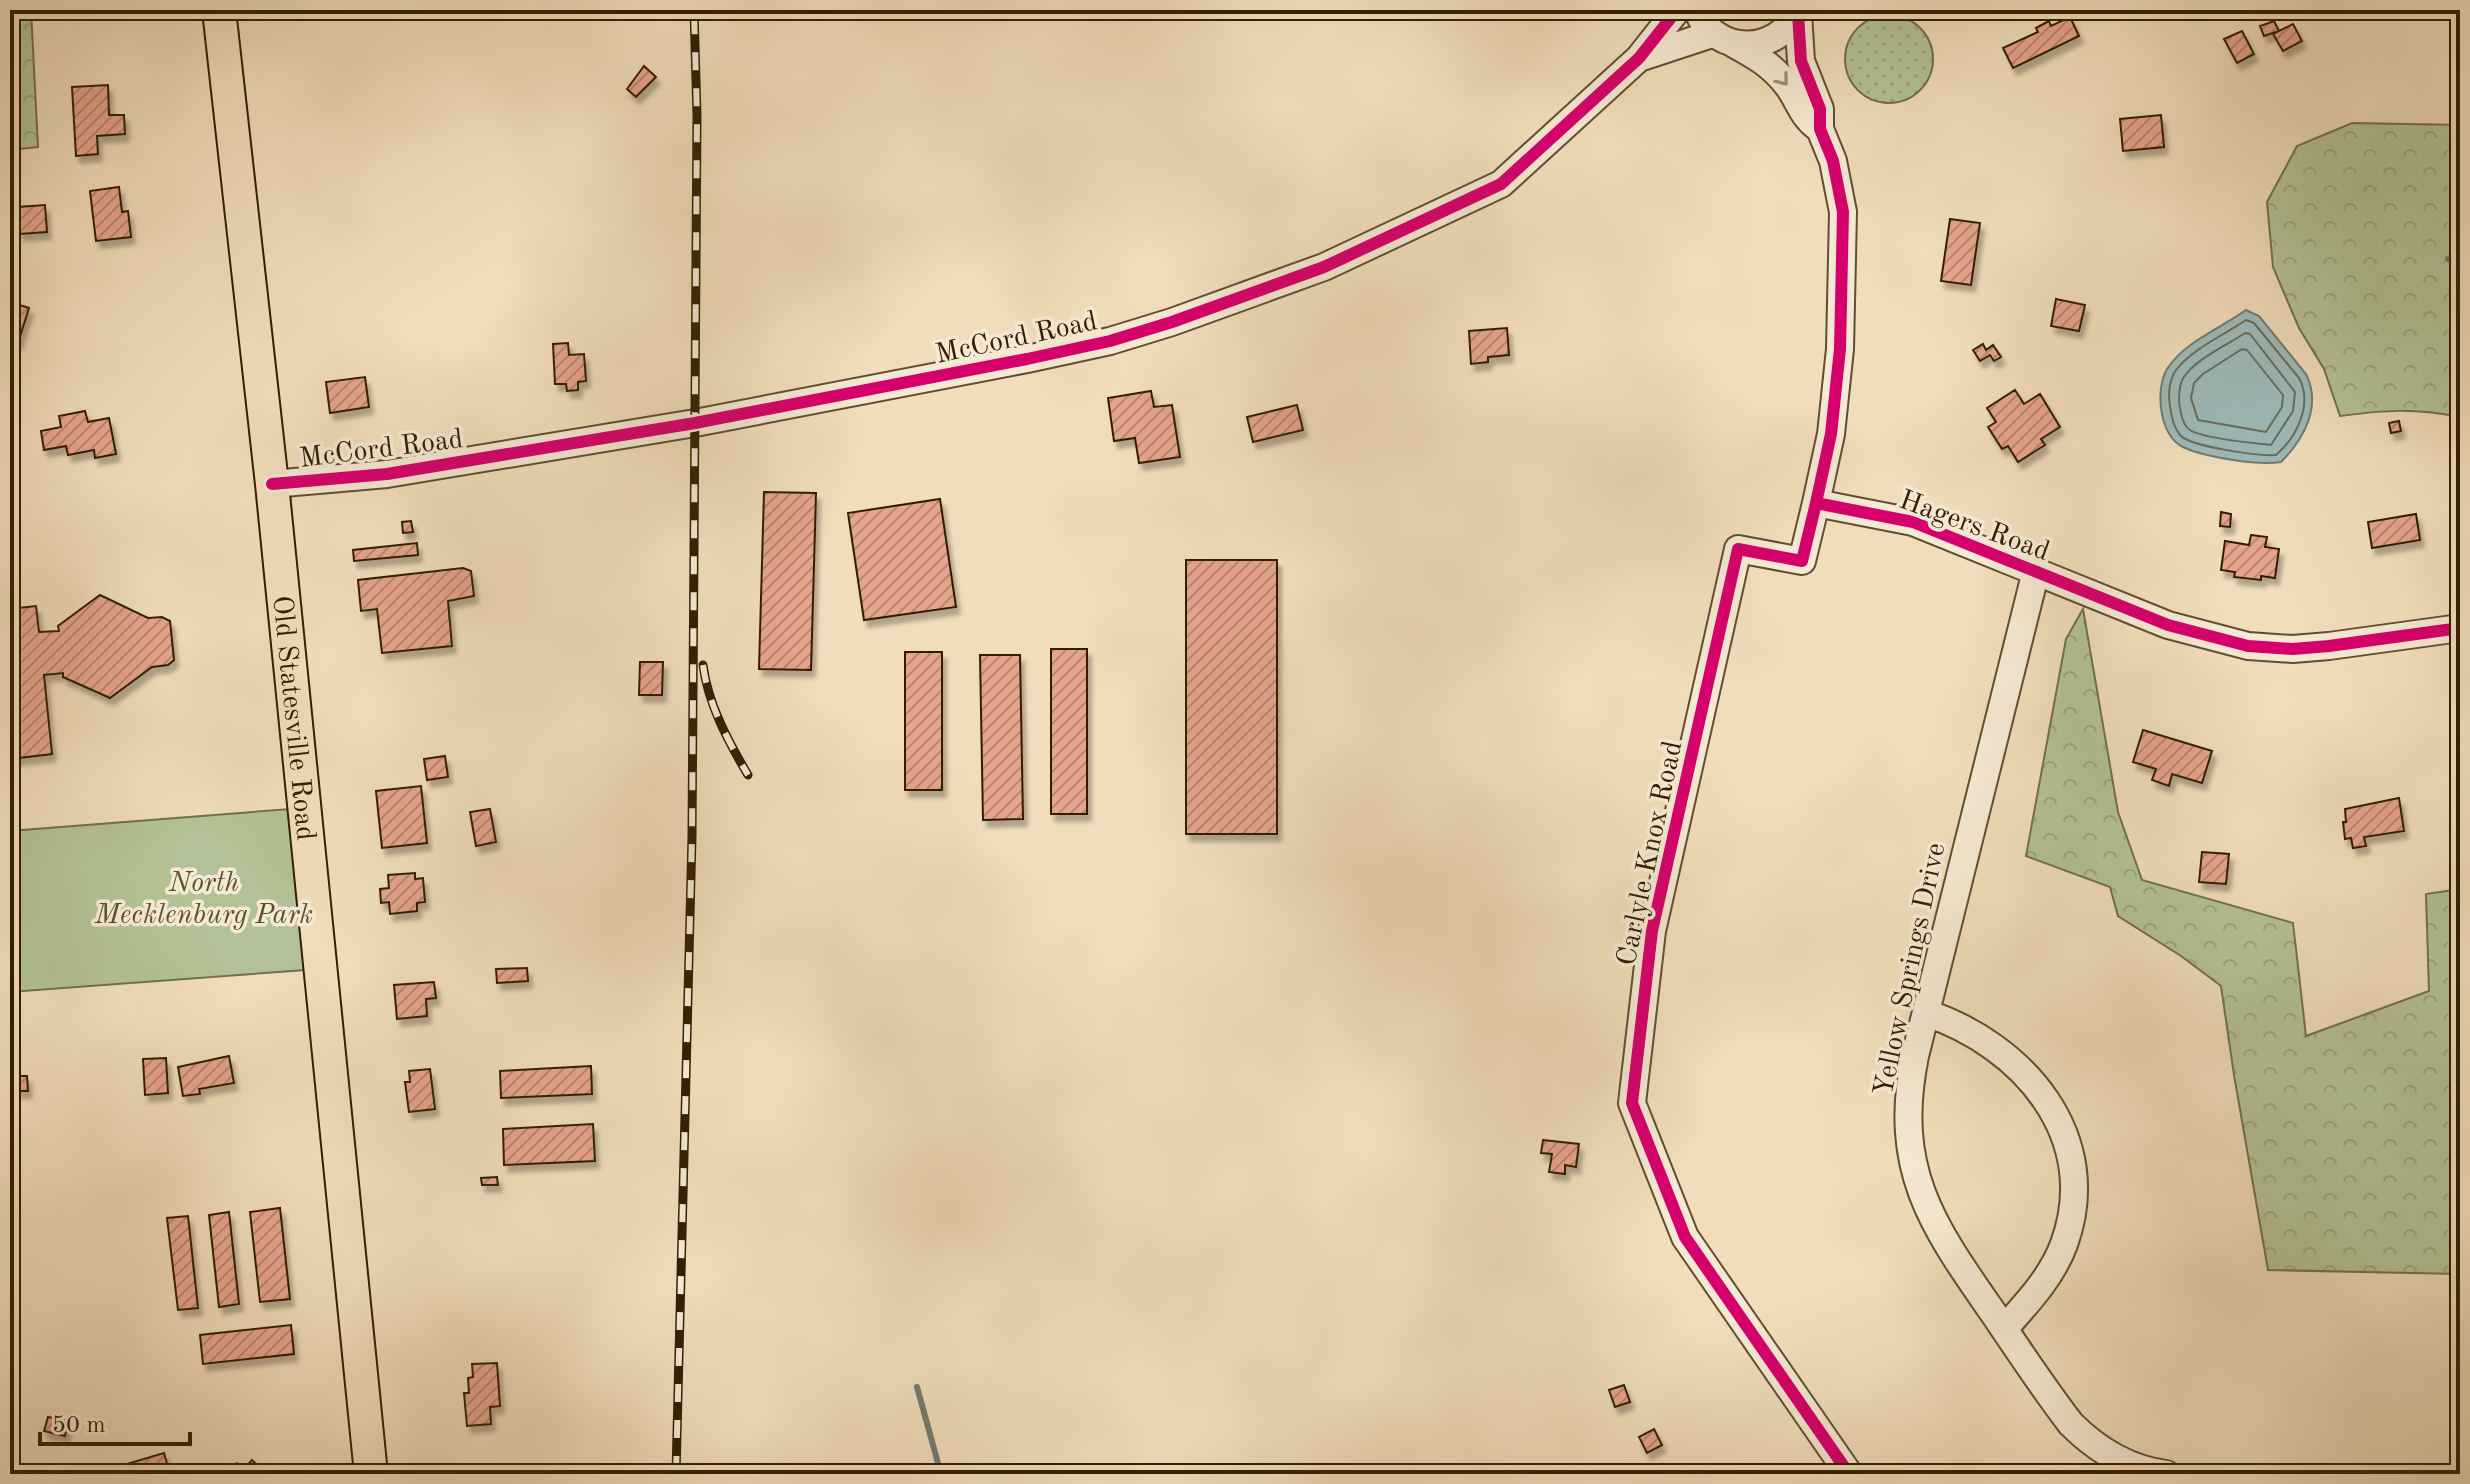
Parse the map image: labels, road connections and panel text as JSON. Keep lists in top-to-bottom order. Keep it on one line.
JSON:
{"streets":{"main road":["Old Statesville Road"],"street":["McCord Road","Hagers Road","Carlyle Knox Road","Yellow Springs Drive"]},"crossings":[["McCord Road","Old Statesville Road"],["Hagers Road","Carlyle Knox Road"],["Hagers Road","Yellow Springs Drive"]],"parks":["North Mecklenburg Park"],"scale_bar":"50 m"}
